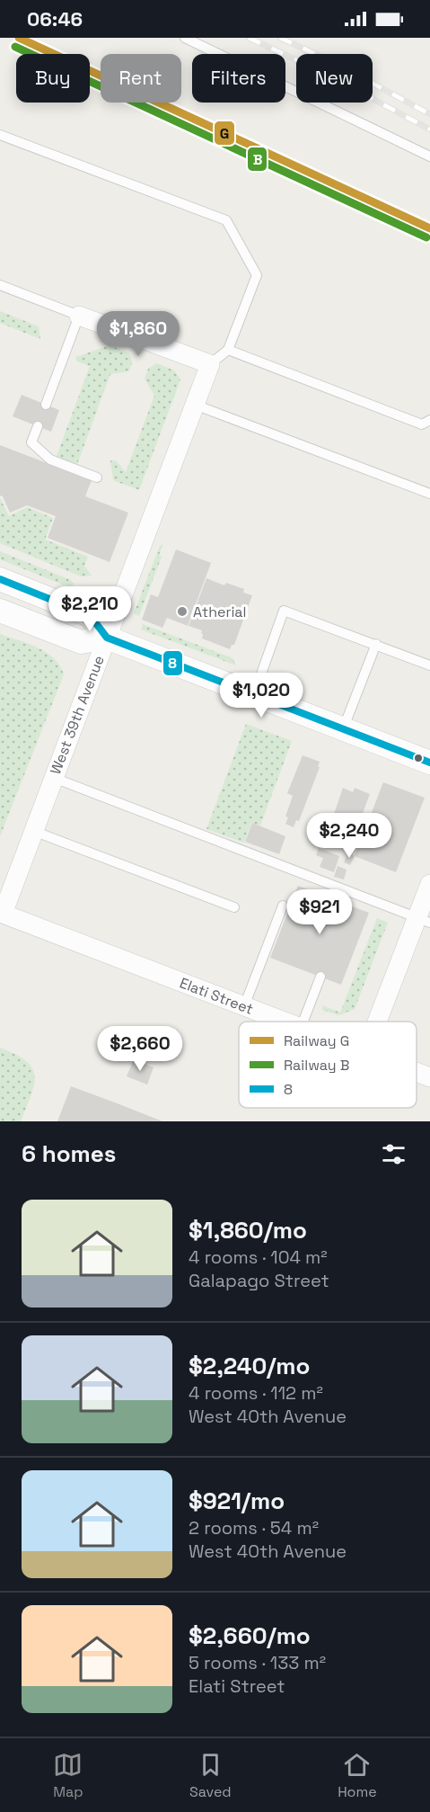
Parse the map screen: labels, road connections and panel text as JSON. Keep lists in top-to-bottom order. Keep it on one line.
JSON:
{"streets":{"street":["West 39th Avenue","Elati Street"]},"crossings":[["West 39th Avenue","Elati Street"]],"places":["Atherial"],"lines":["rail line G","rail line B","transit line 8"],"legend":["Railway G","Railway B","8"],"page":{"status":"06:46","chip":["Buy","Rent","Filters","New"],"price":["$1,860","$2,210","$1,020","$2,240","$921","$2,660"],"heading":"6 homes","list":[{"name":"$1,860/mo","note":"4 rooms · 104 m² · Galapago Street"},{"name":"$2,240/mo","note":"4 rooms · 112 m² · West 40th Avenue"},{"name":"$921/mo","note":"2 rooms · 54 m² · West 40th Avenue"},{"name":"$2,660/mo","note":"5 rooms · 133 m² · Elati Street"}],"tabs":["Map","Saved","Home"]}}
